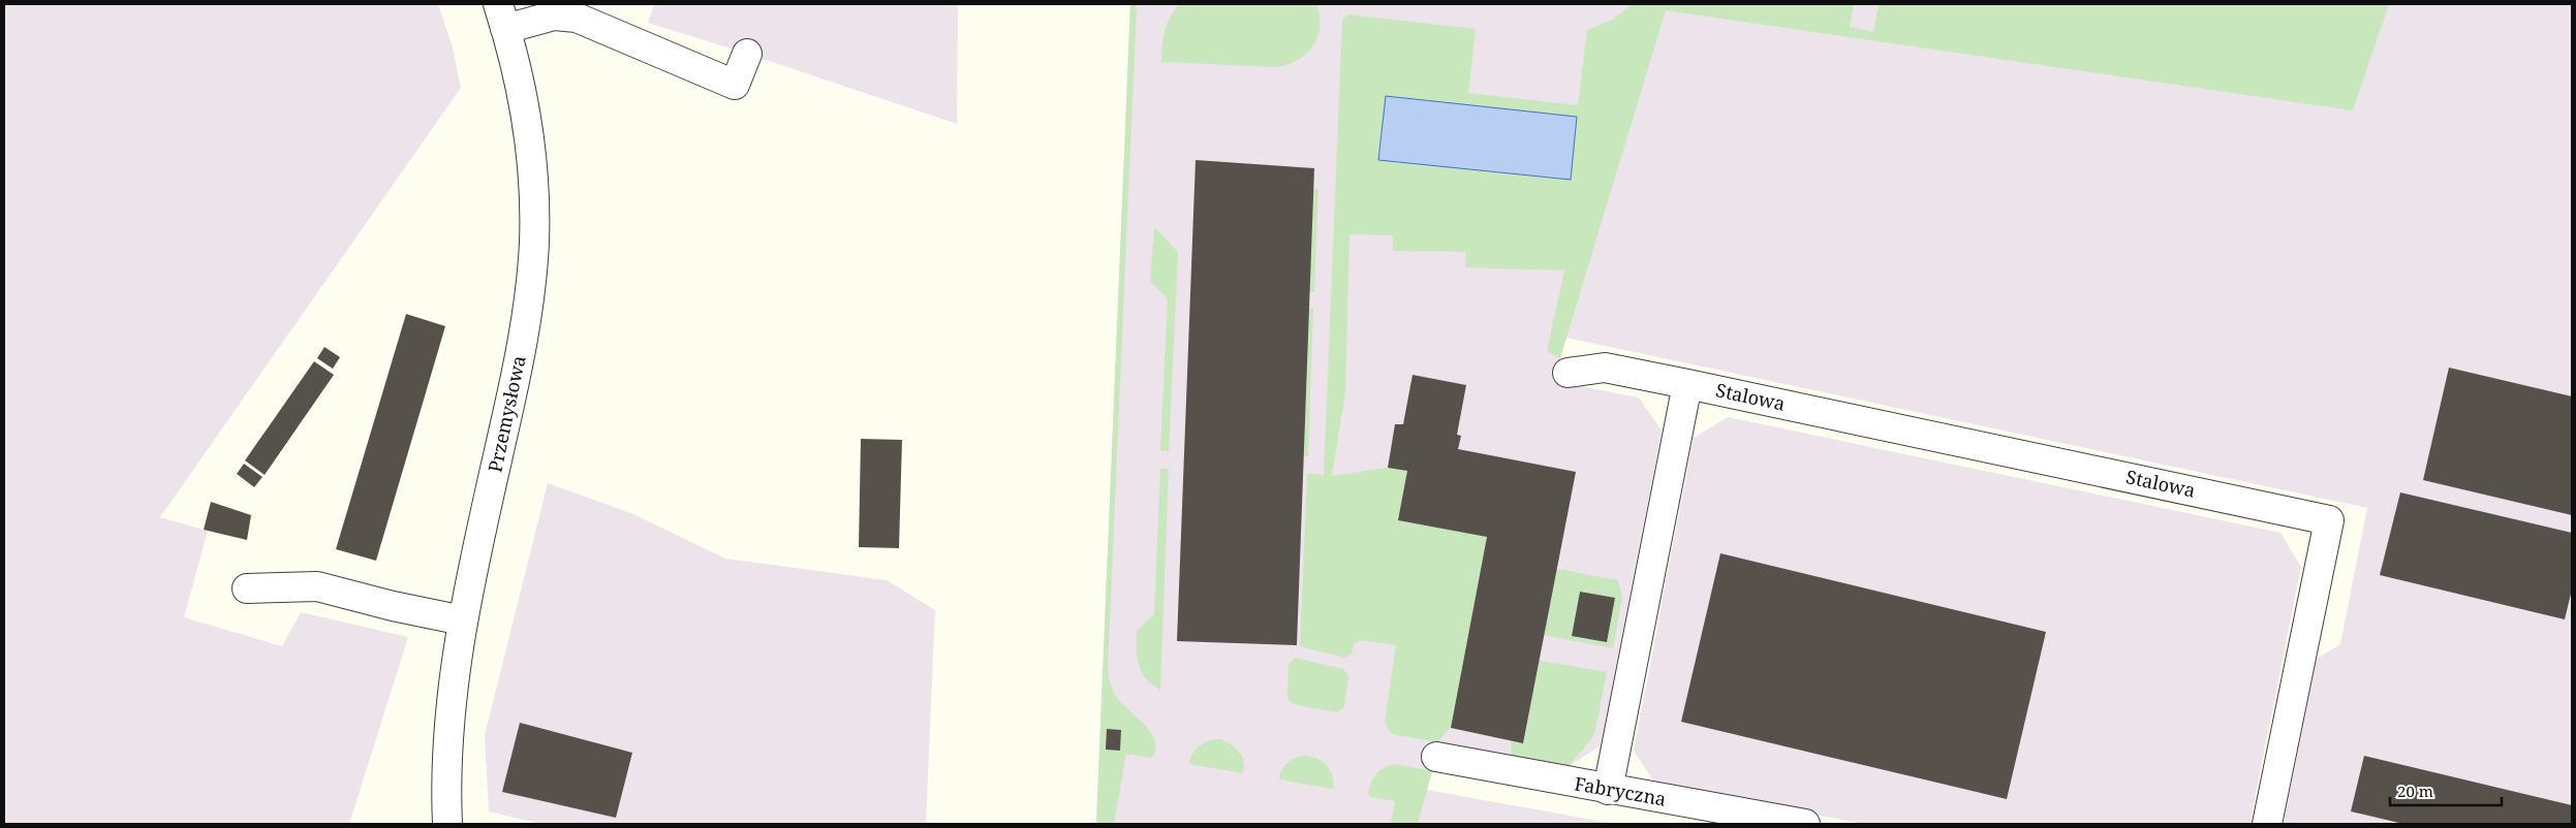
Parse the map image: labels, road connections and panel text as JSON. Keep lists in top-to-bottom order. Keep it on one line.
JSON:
{"streets":{"street":["Stalowa","Przemysłowa","Fabryczna"]},"scale_bar":"20 m"}
